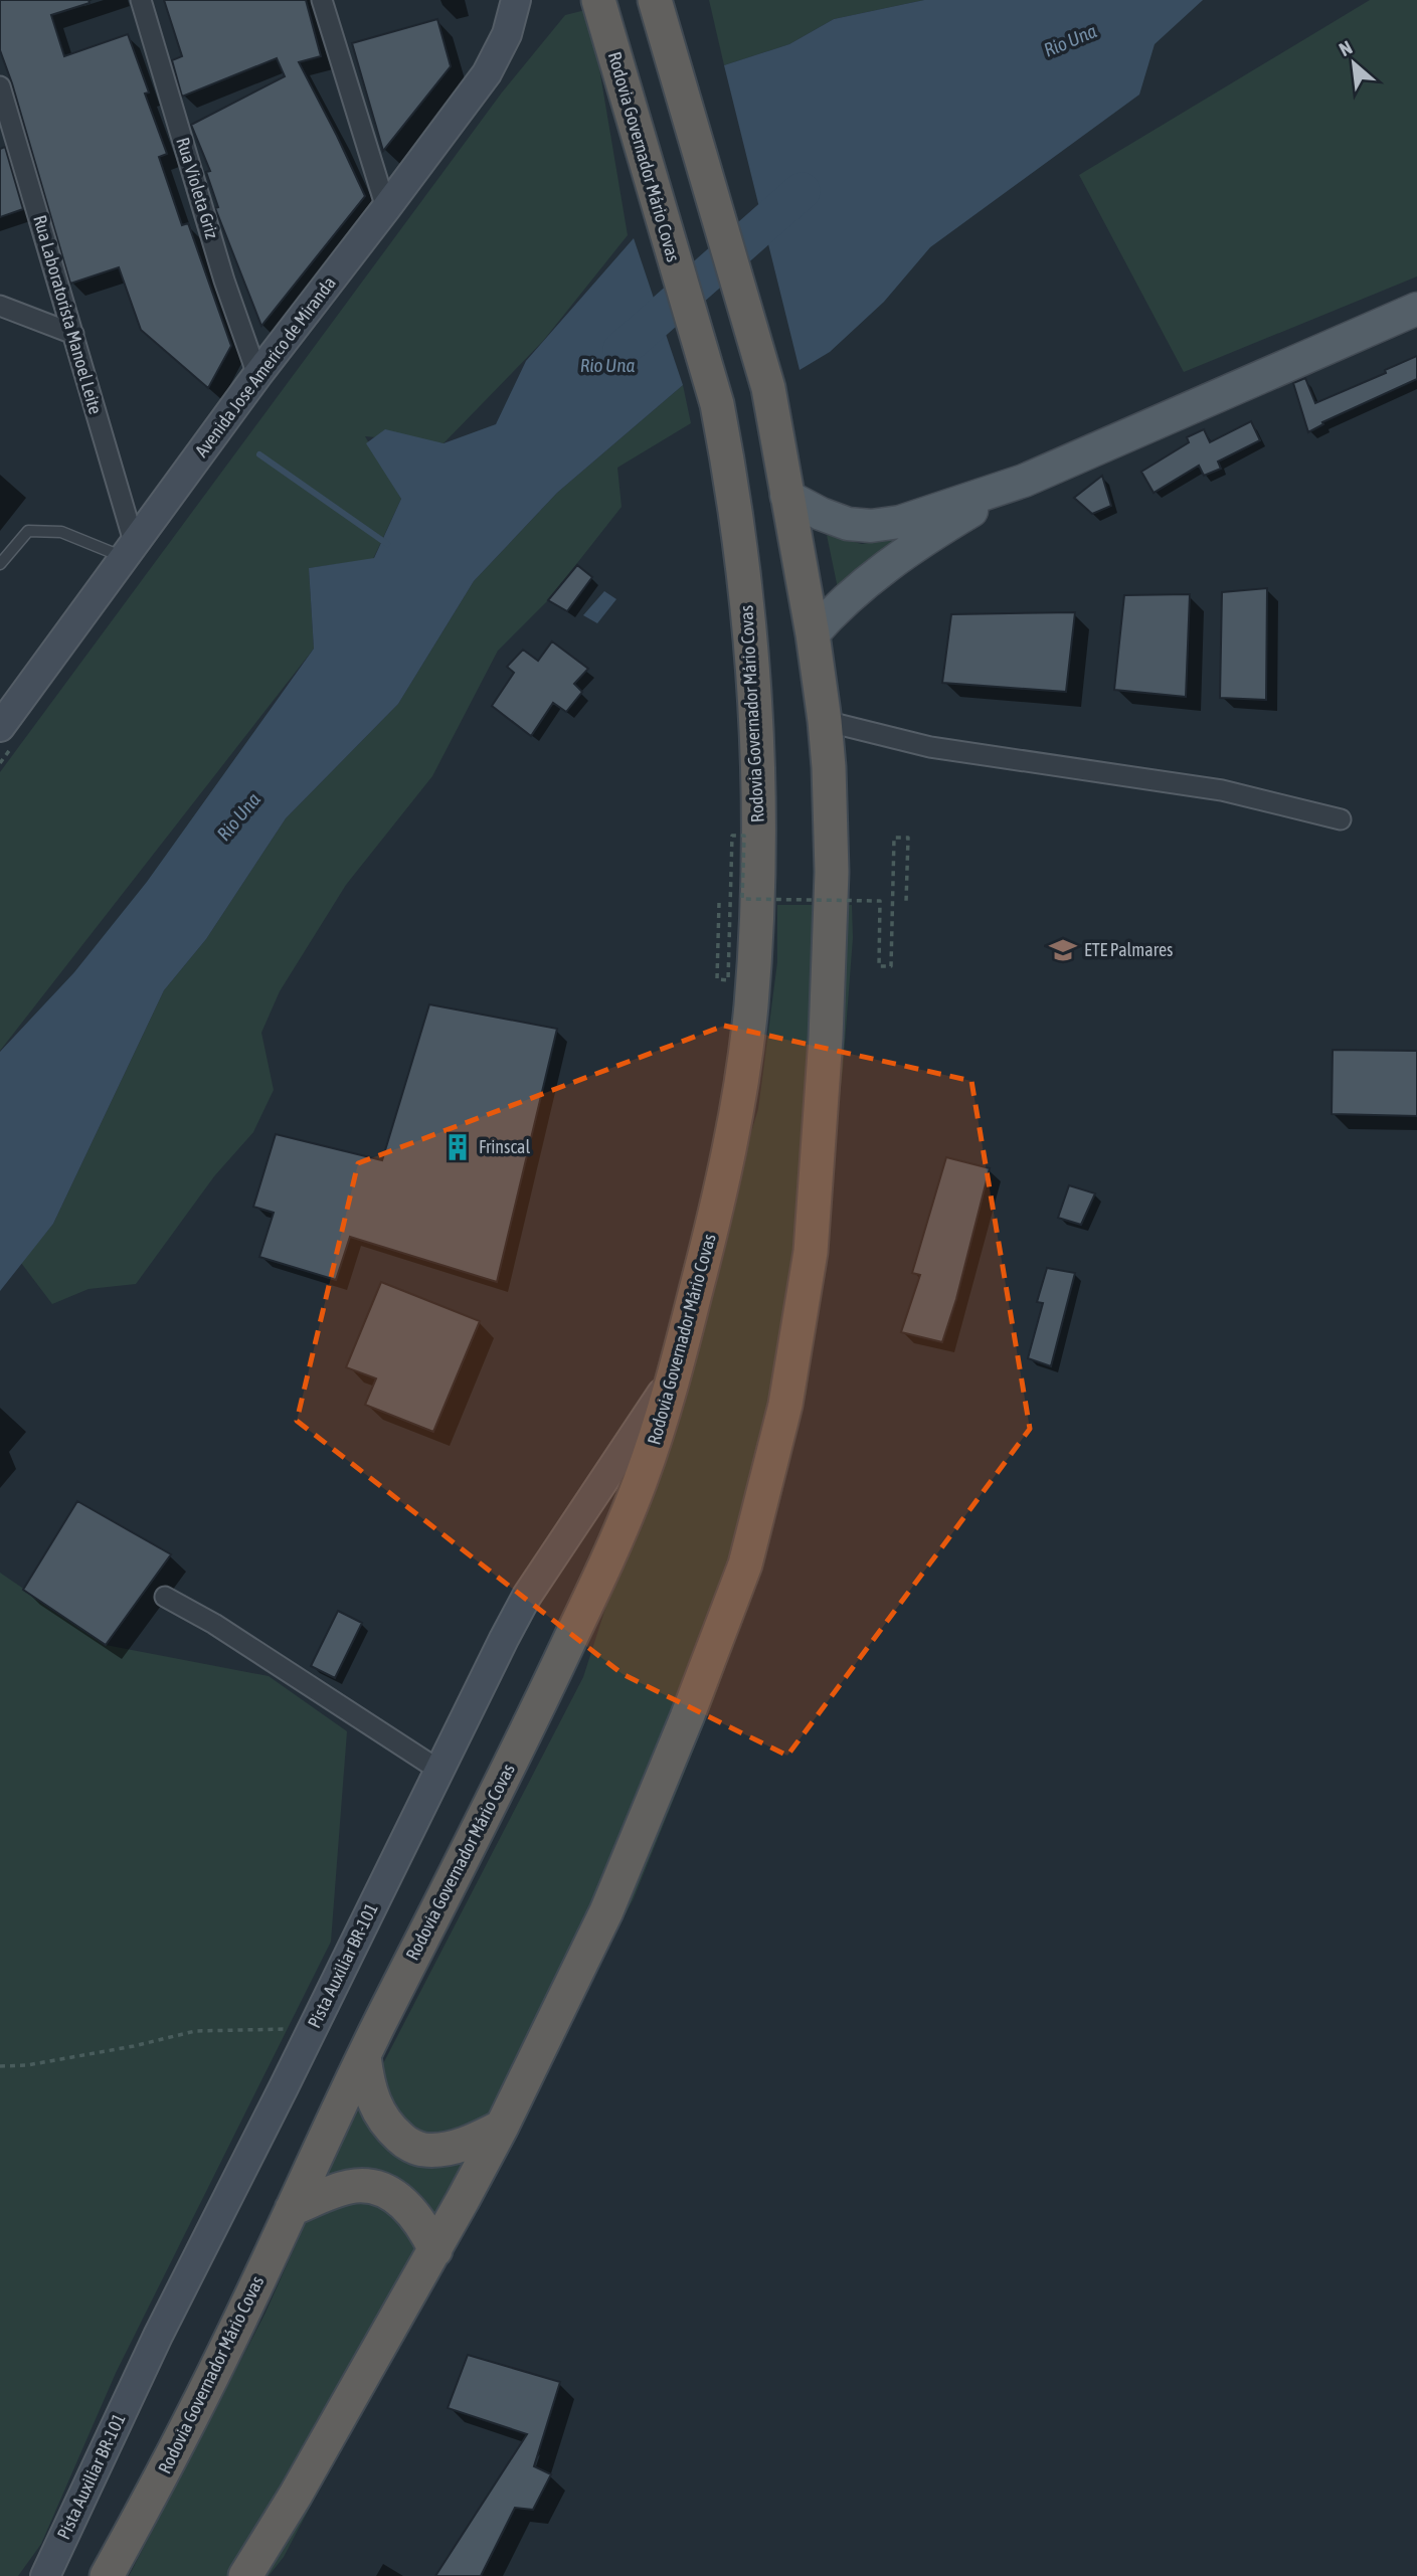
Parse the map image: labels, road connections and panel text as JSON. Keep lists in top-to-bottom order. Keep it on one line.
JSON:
{"streets":{"highway":["Rodovia Governador Mário Covas"],"main road":["Avenida Jose Americo de Miranda","Pista Auxiliar BR-101"],"street":["Rua Violeta Griz","Rua Laboratorista Manoel Leite"]},"crossings":[["Rodovia Governador Mário Covas","Pista Auxiliar BR-101"],["Rua Violeta Griz","Avenida Jose Americo de Miranda"],["Rua Laboratorista Manoel Leite","Avenida Jose Americo de Miranda"]],"water":["Rio Una"],"places":{"school or university":["ETE Palmares"],"building":["Frinscal"]},"north":"top left"}
